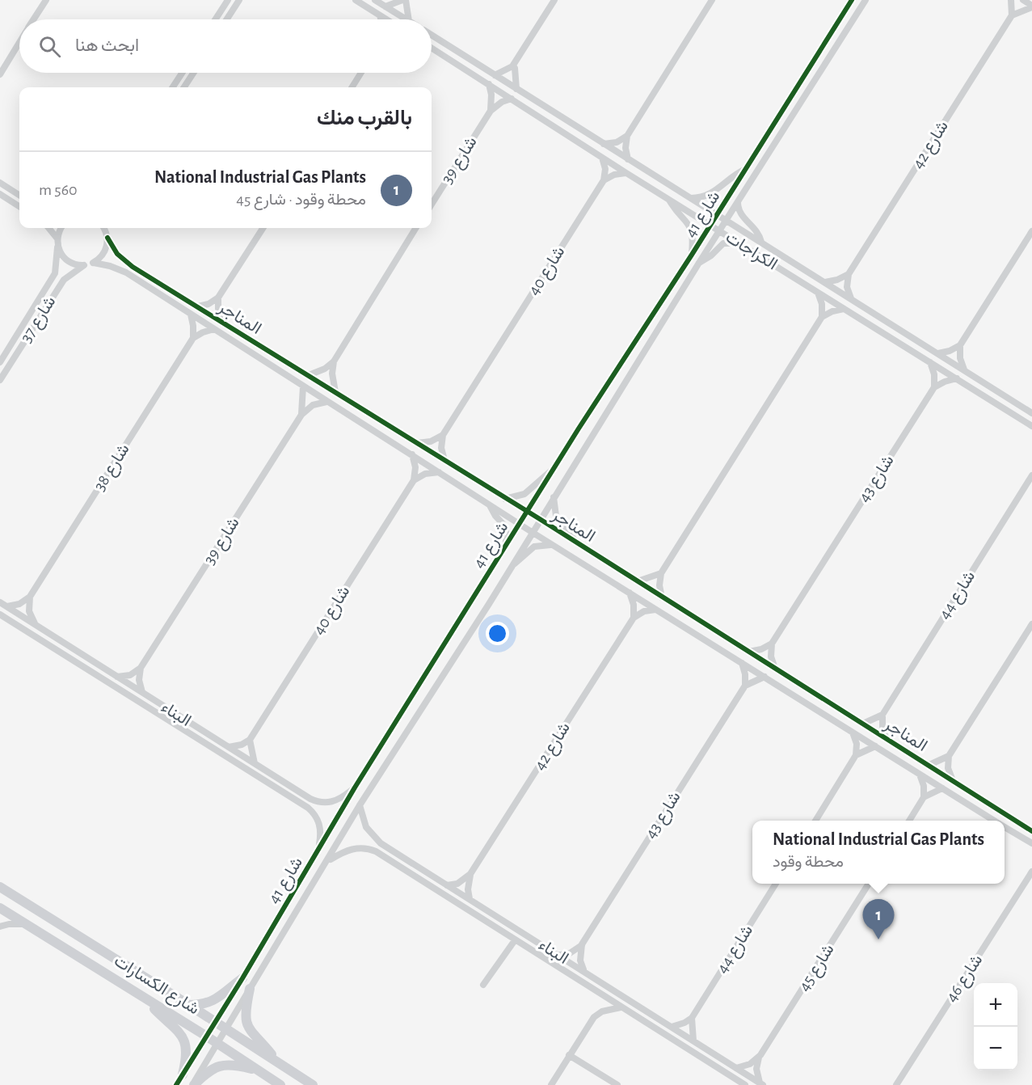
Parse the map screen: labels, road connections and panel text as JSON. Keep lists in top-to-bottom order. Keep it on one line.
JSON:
{"streets":{"street":["شارع 42","شارع 39","شارع 41","الكراجات","شارع 40","المناجر","شارع 37","شارع 38","شارع 43","شارع 44","البناء","شارع 45","شارع 46","شارع الكسارات"]},"crossings":[["شارع 39","الكراجات"],["شارع 39","المناجر"],["شارع 41","الكراجات"],["شارع 41","المناجر"],["شارع 41","البناء"],["شارع 41","شارع الكسارات"],["البناء","شارع 45"]],"page":{"search":"ابحث هنا","heading":"بالقرب منك","list":[{"mark":"1","name":"National Industrial Gas Plants","note":"محطة وقود · شارع 45","value":"560 m"}],"popup":["National Industrial Gas Plants","محطة وقود"],"pins":"1","map_buttons":["+","−"]}}
